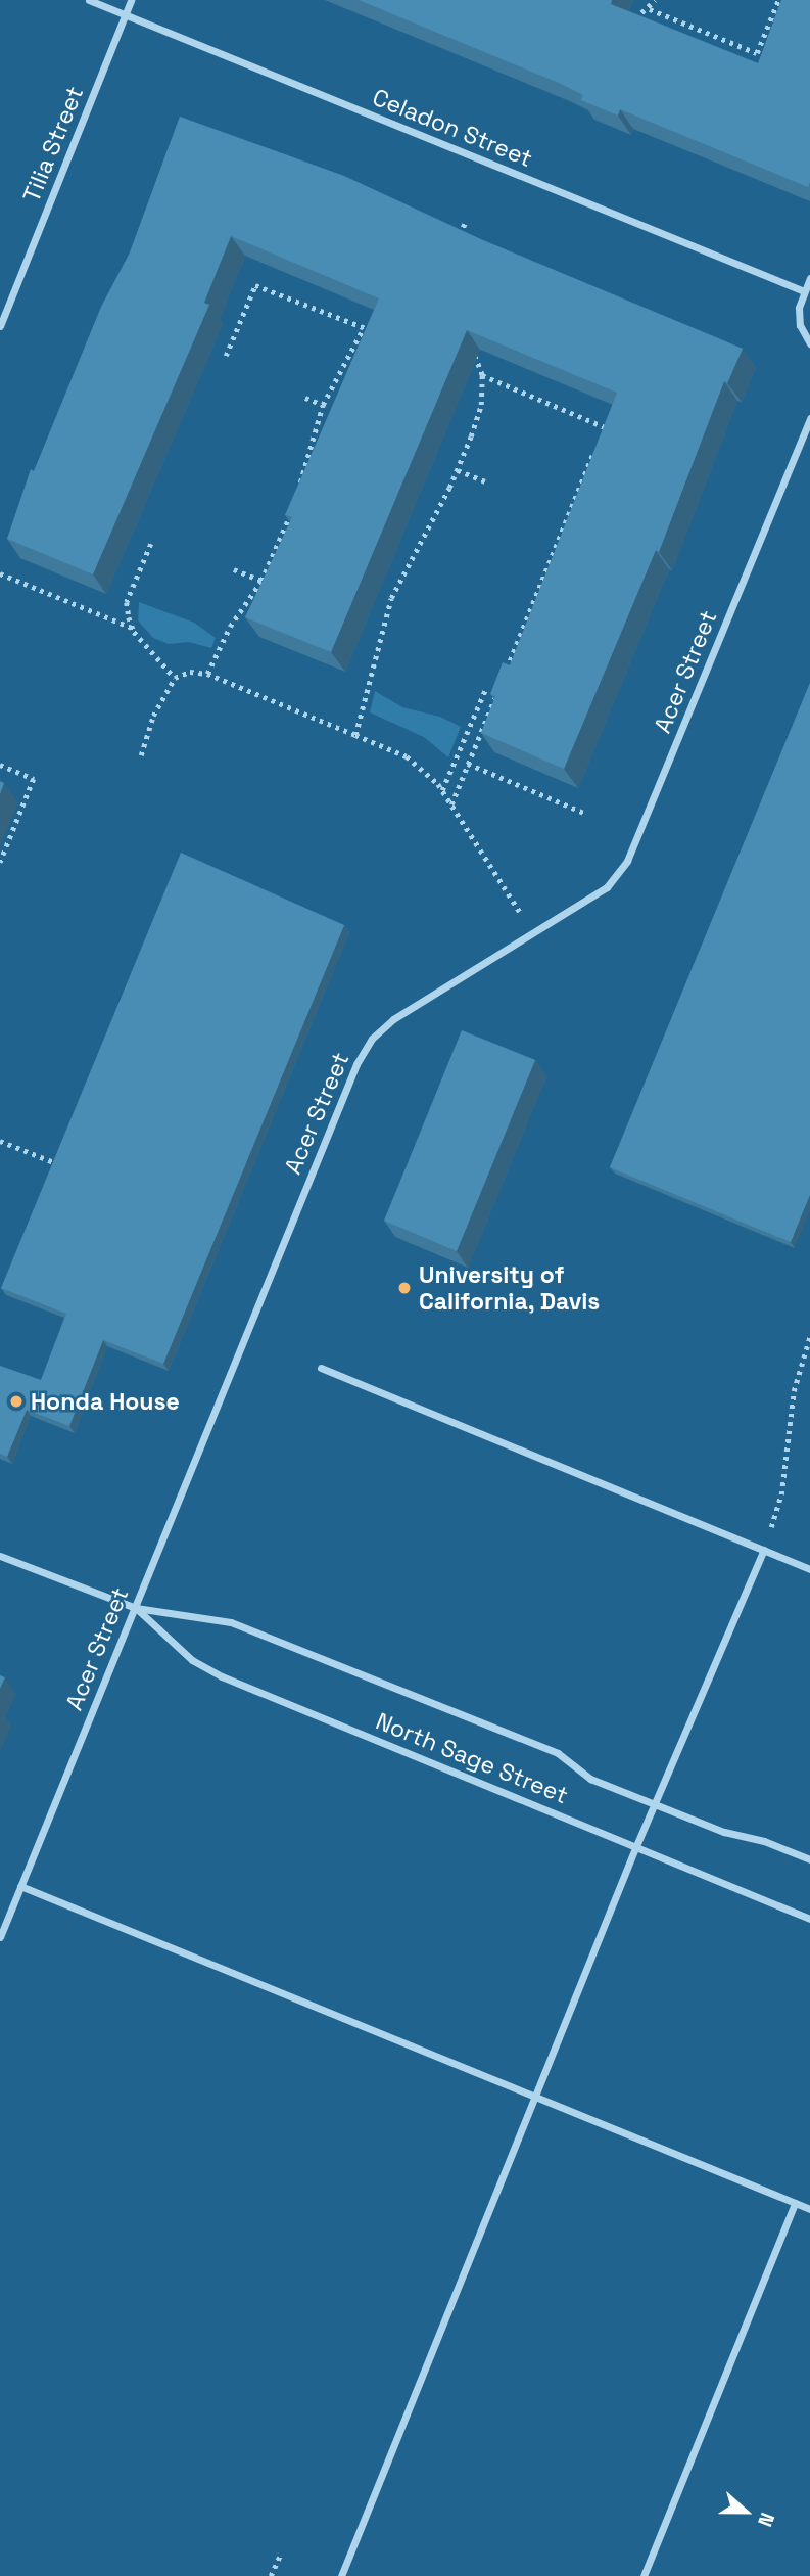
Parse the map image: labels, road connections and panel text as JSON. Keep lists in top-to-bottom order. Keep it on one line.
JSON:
{"streets":{"street":["Celadon Street","Tilia Street","Acer Street","North Sage Street"]},"crossings":[["Celadon Street","Tilia Street"],["Acer Street","North Sage Street"]],"places":["University of California, Davis","Honda House"],"north":"right"}
